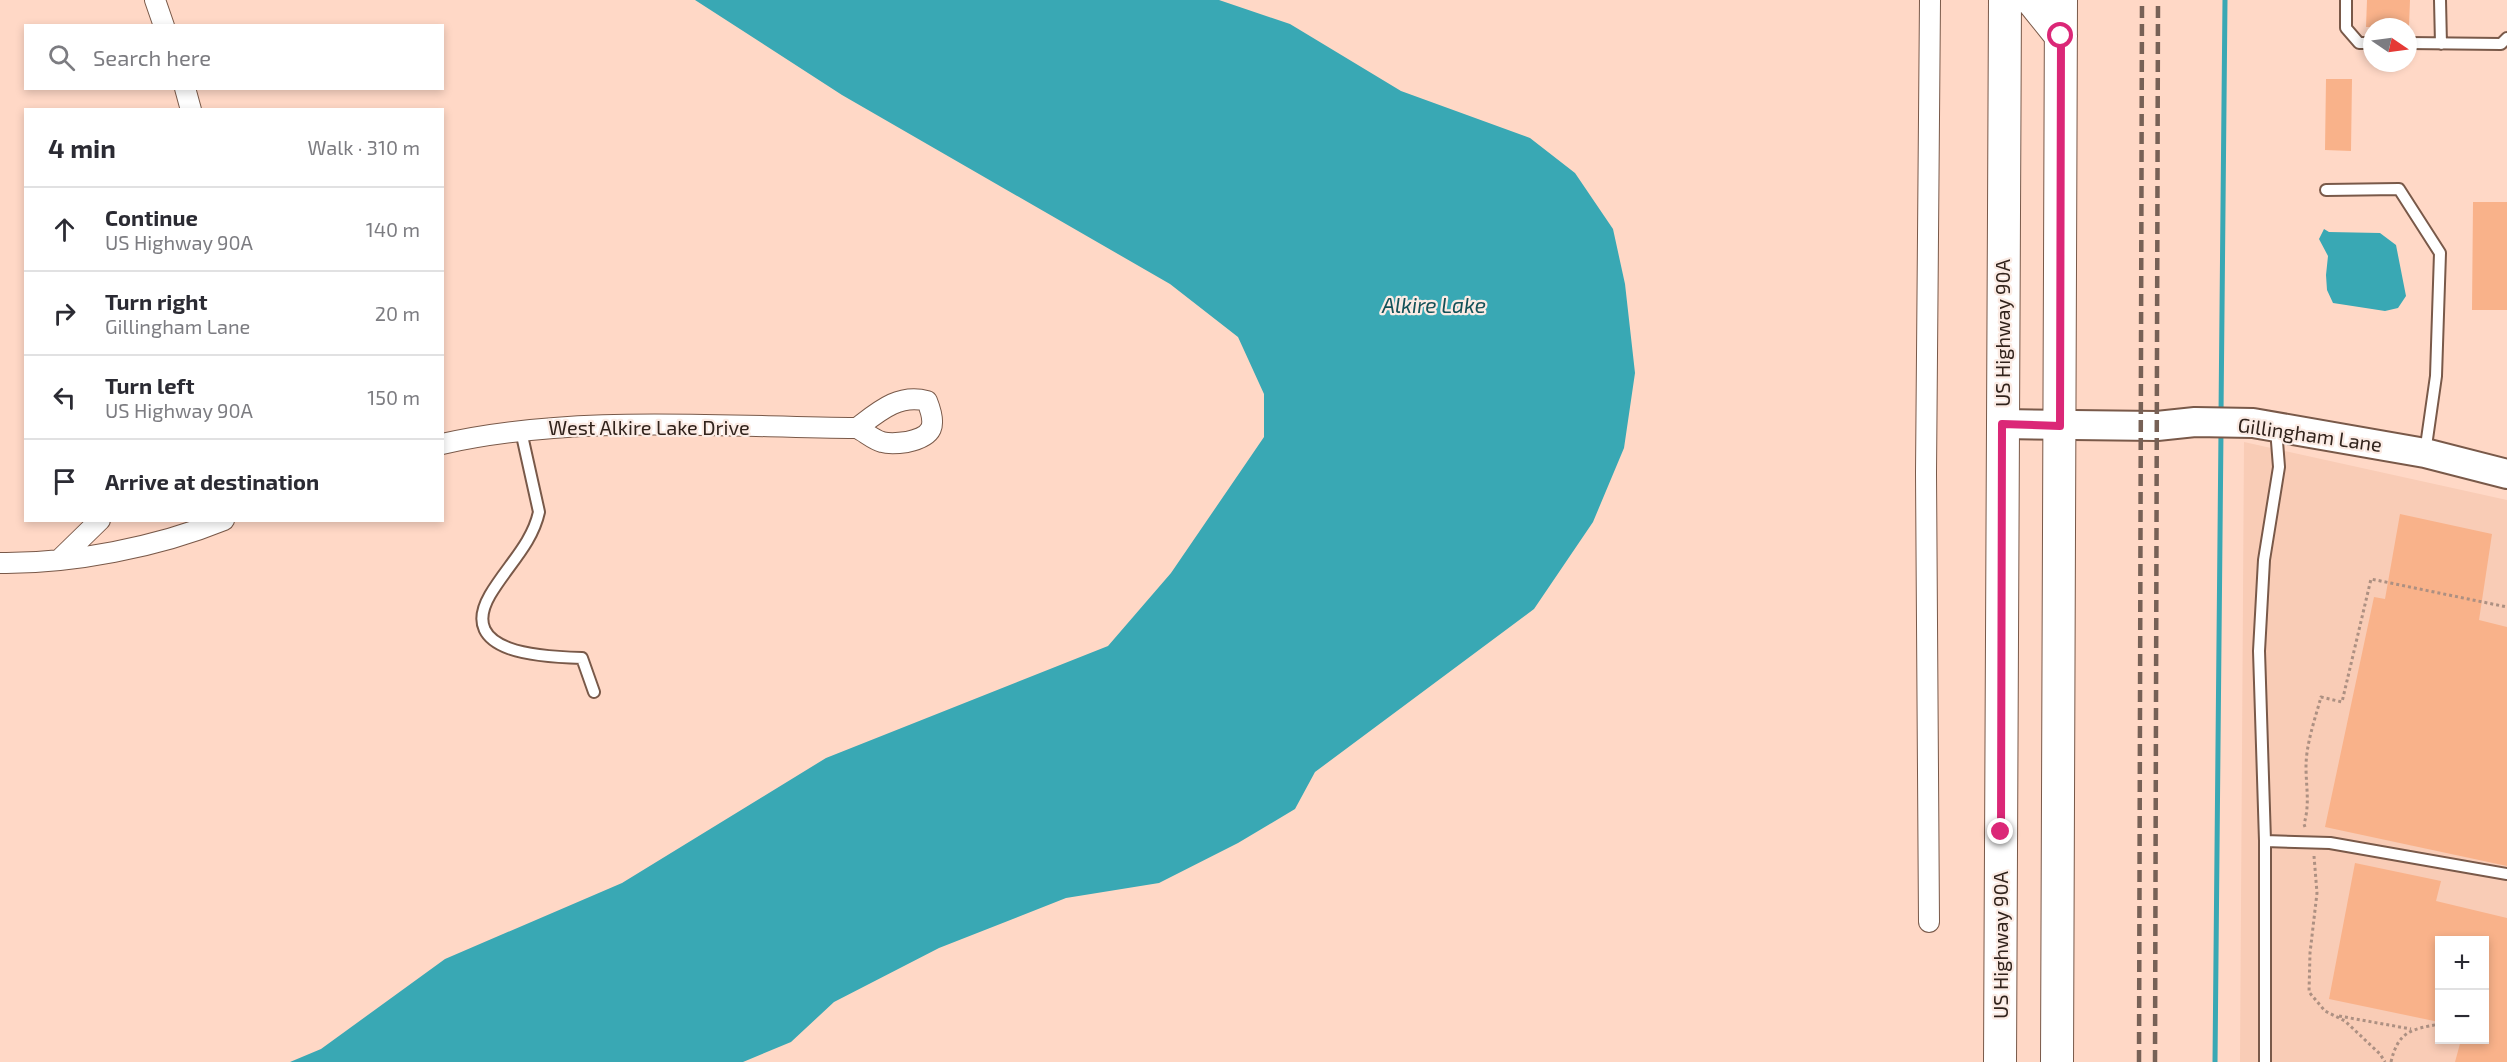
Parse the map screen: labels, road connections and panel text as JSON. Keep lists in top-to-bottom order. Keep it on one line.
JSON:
{"streets":{"main road":["US Highway 90A"],"street":["West Alkire Lake Drive","Gillingham Lane"]},"crossings":[["US Highway 90A","Gillingham Lane"]],"water":["Alkire Lake"],"north":"right","page":{"search":"Search here","heading":["4 min","Walk · 310 m"],"list":[["Continue","US Highway 90A","140 m"],["Turn right","Gillingham Lane","20 m"],["Turn left","US Highway 90A","150 m"],"Arrive at destination"],"map_buttons":["+","−"]}}
